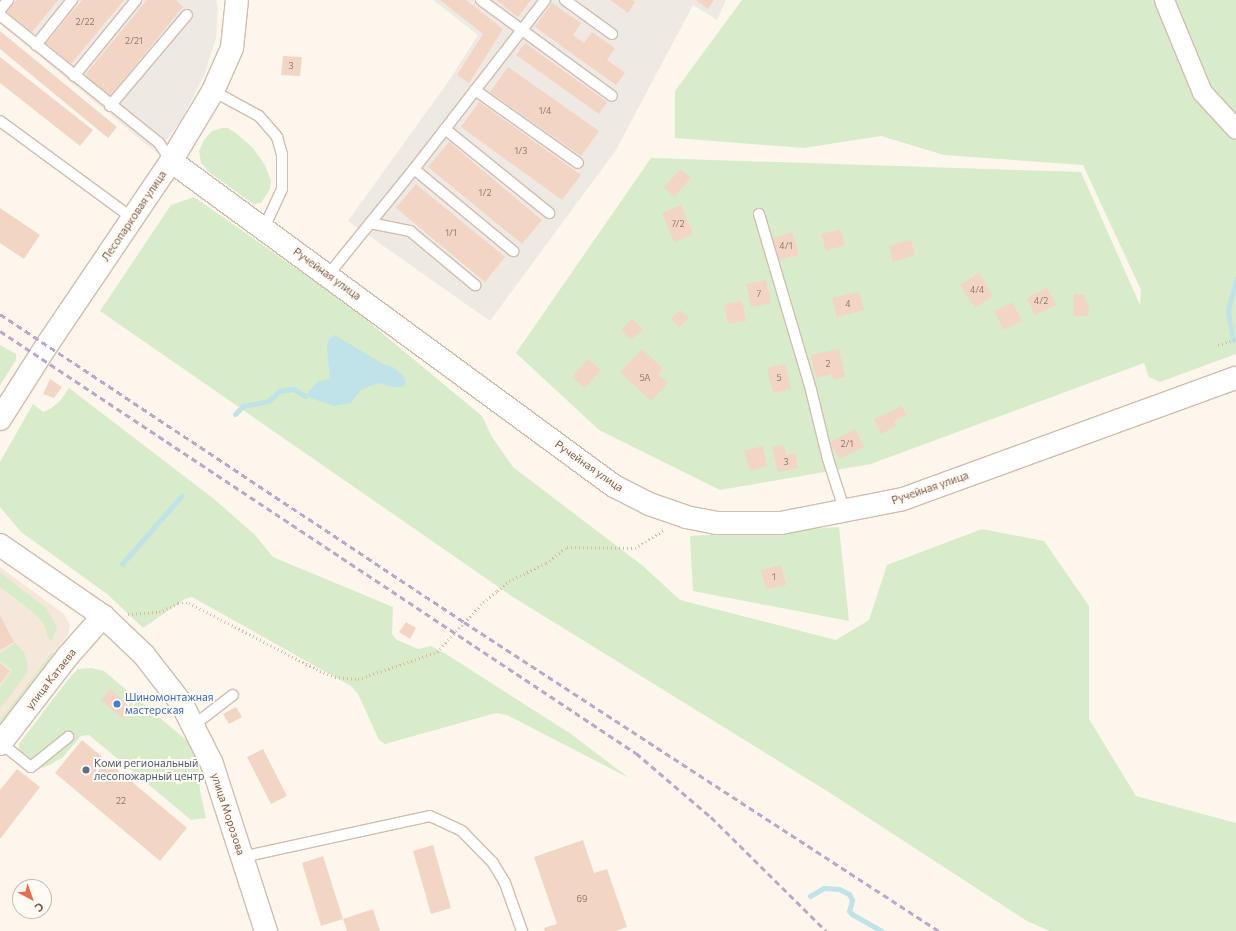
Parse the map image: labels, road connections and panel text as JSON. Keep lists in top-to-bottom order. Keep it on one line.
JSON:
{"streets":{"street":["Лесопарковая улица","Ручейная улица","улица Катаева","улица Морозова"]},"crossings":[["Лесопарковая улица","Ручейная улица"],["улица Катаева","улица Морозова"]],"places":["Шиномонтажная мастерская","Коми региональный лесопожарный центр"],"house_numbers":["2/22","2/21","3","1/4","1/3","1/2","7/2","1/1","4/1","4/4","7","4/2","4","2","5А","5","2/1","3","1","22","69"],"north":"bottom right"}
